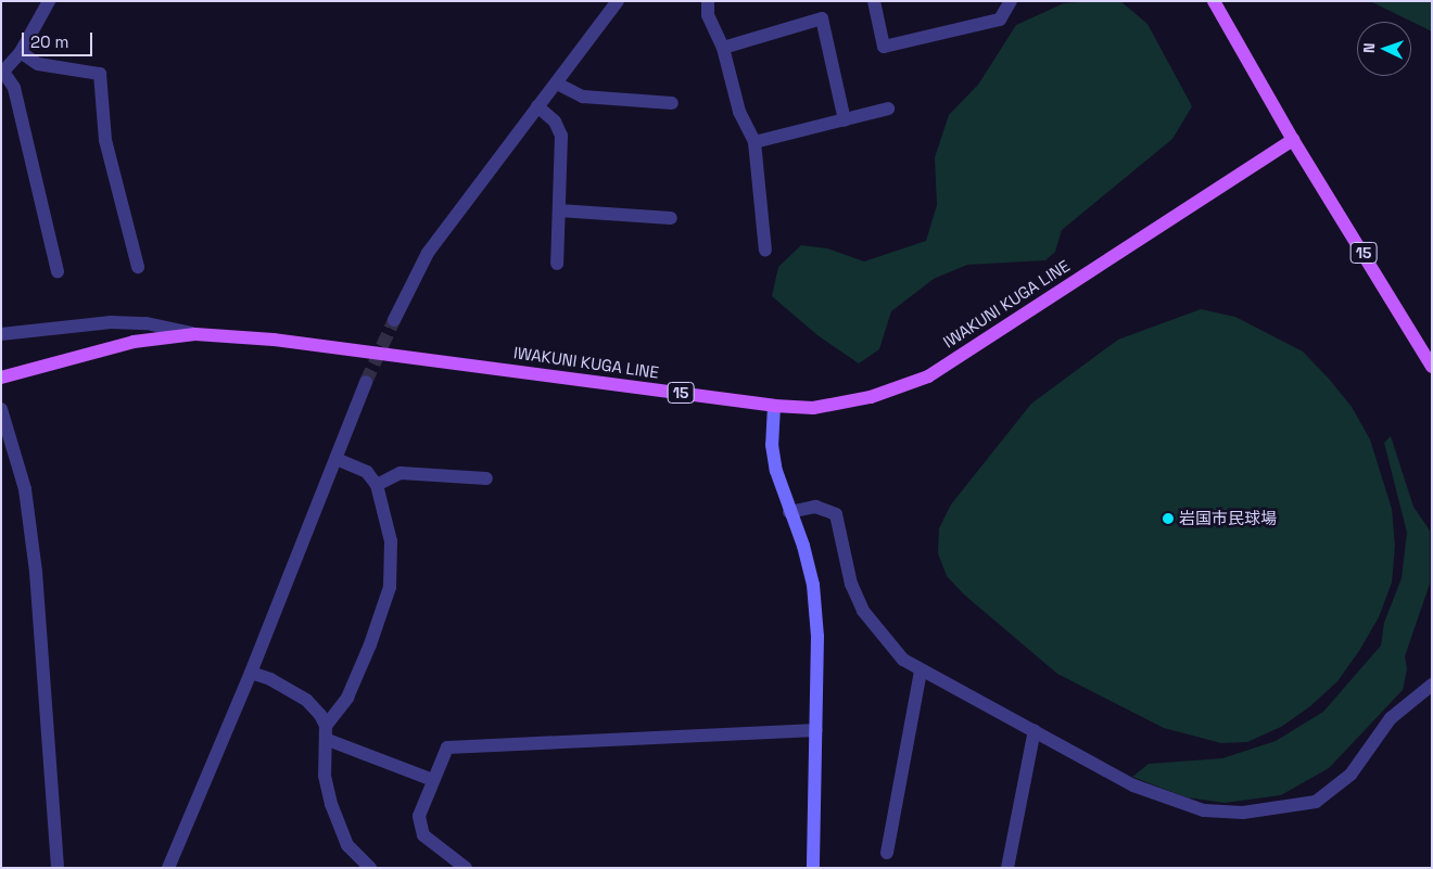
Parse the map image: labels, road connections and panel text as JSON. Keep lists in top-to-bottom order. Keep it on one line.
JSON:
{"streets":{"main road":["15","IWAKUNI KUGA LINE"]},"crossings":[["15","IWAKUNI KUGA LINE"]],"places":["岩国市民球場"],"scale_bar":"20 m","north":"left"}
